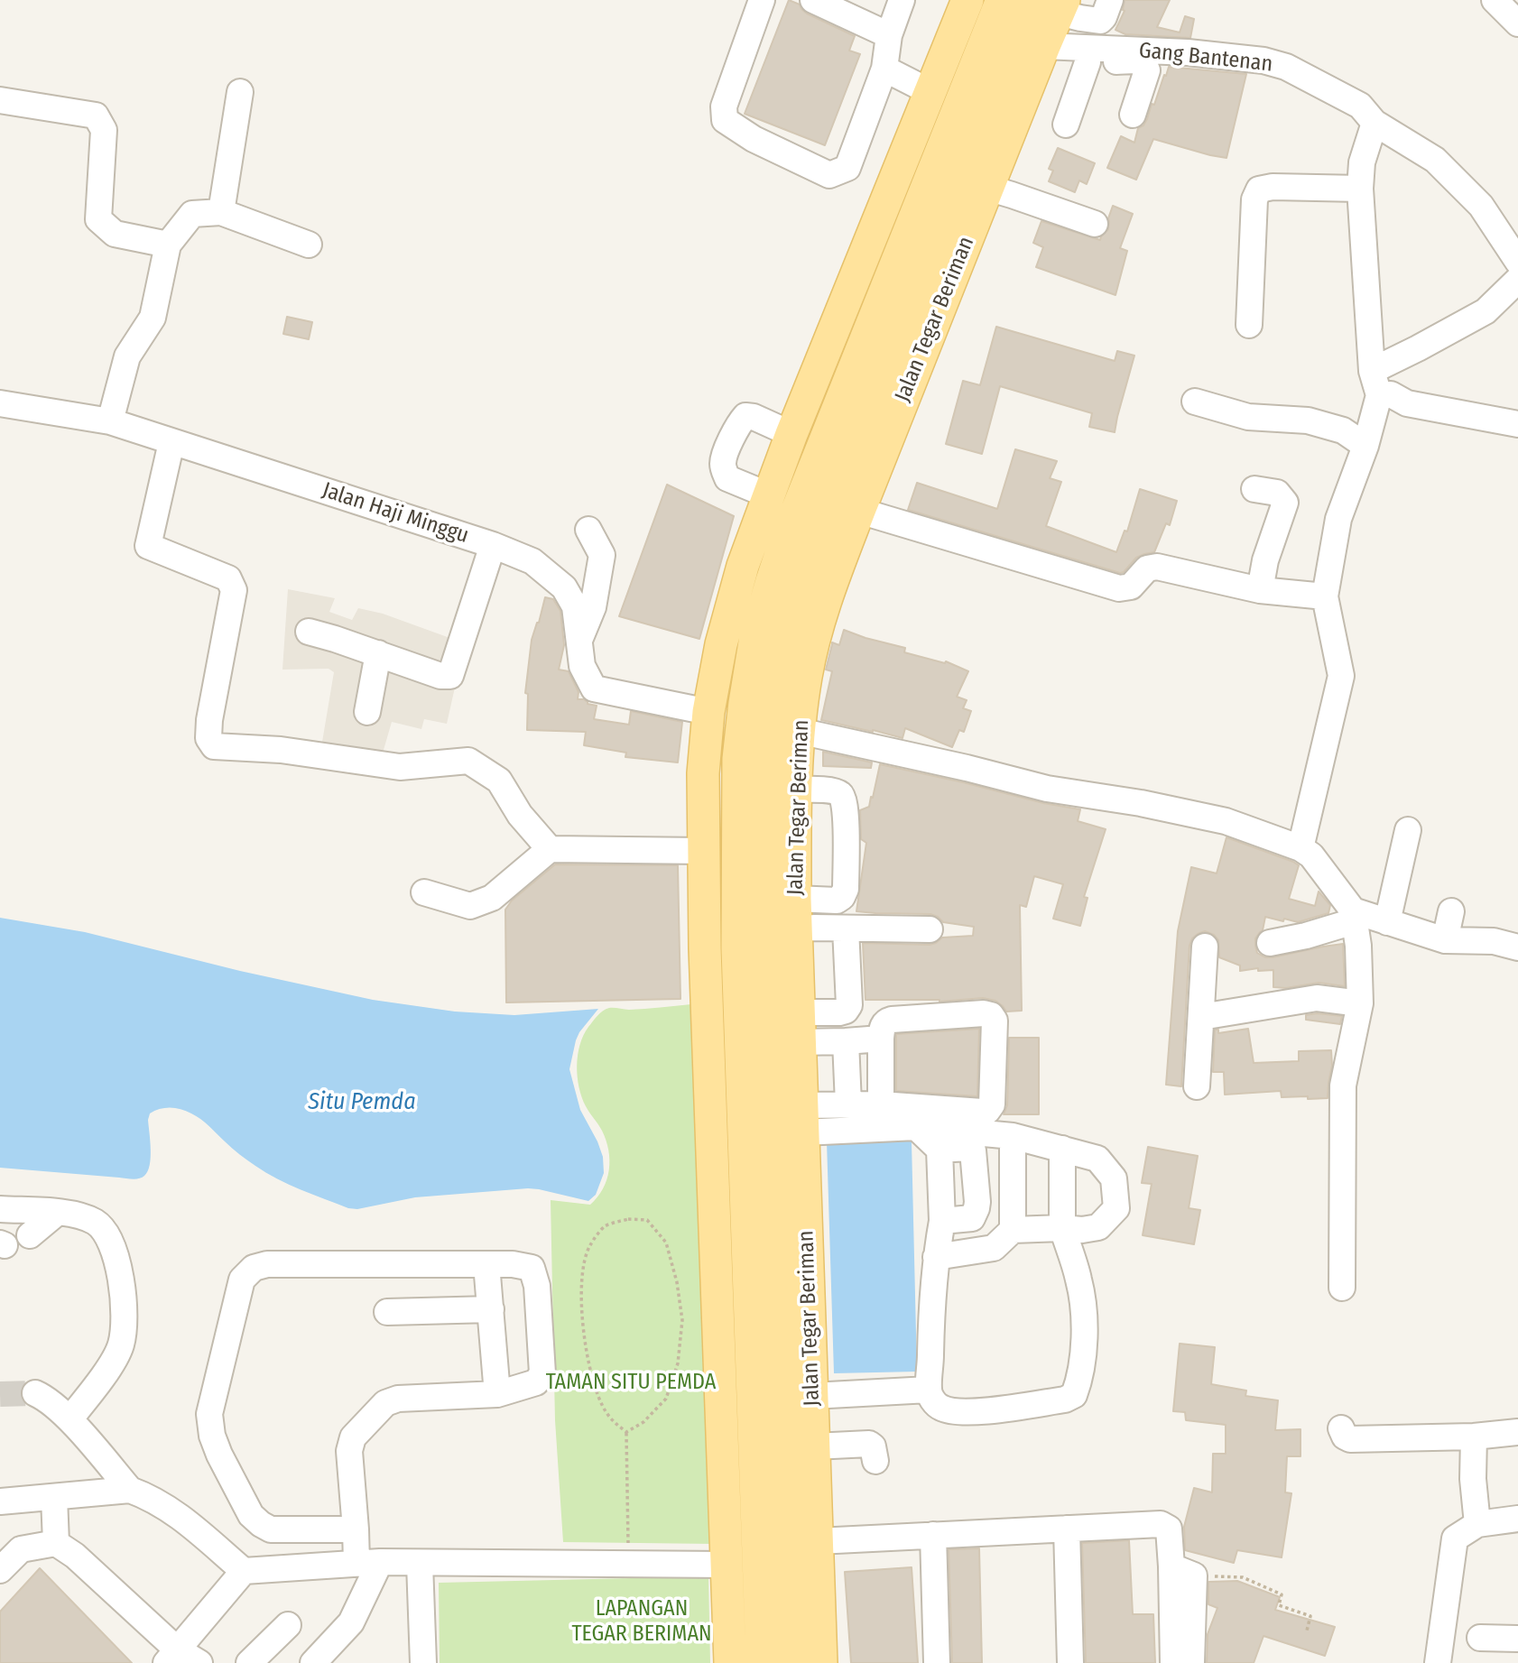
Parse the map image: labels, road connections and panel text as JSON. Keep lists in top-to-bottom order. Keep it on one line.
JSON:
{"streets":{"main road":["Jalan Tegar Beriman"],"street":["Gang Bantenan","Jalan Haji Minggu"]},"crossings":[["Gang Bantenan","Jalan Tegar Beriman"]],"water":["Situ Pemda"],"parks":["TAMAN SITU PEMDA","LAPANGAN TEGAR BERIMAN"]}
